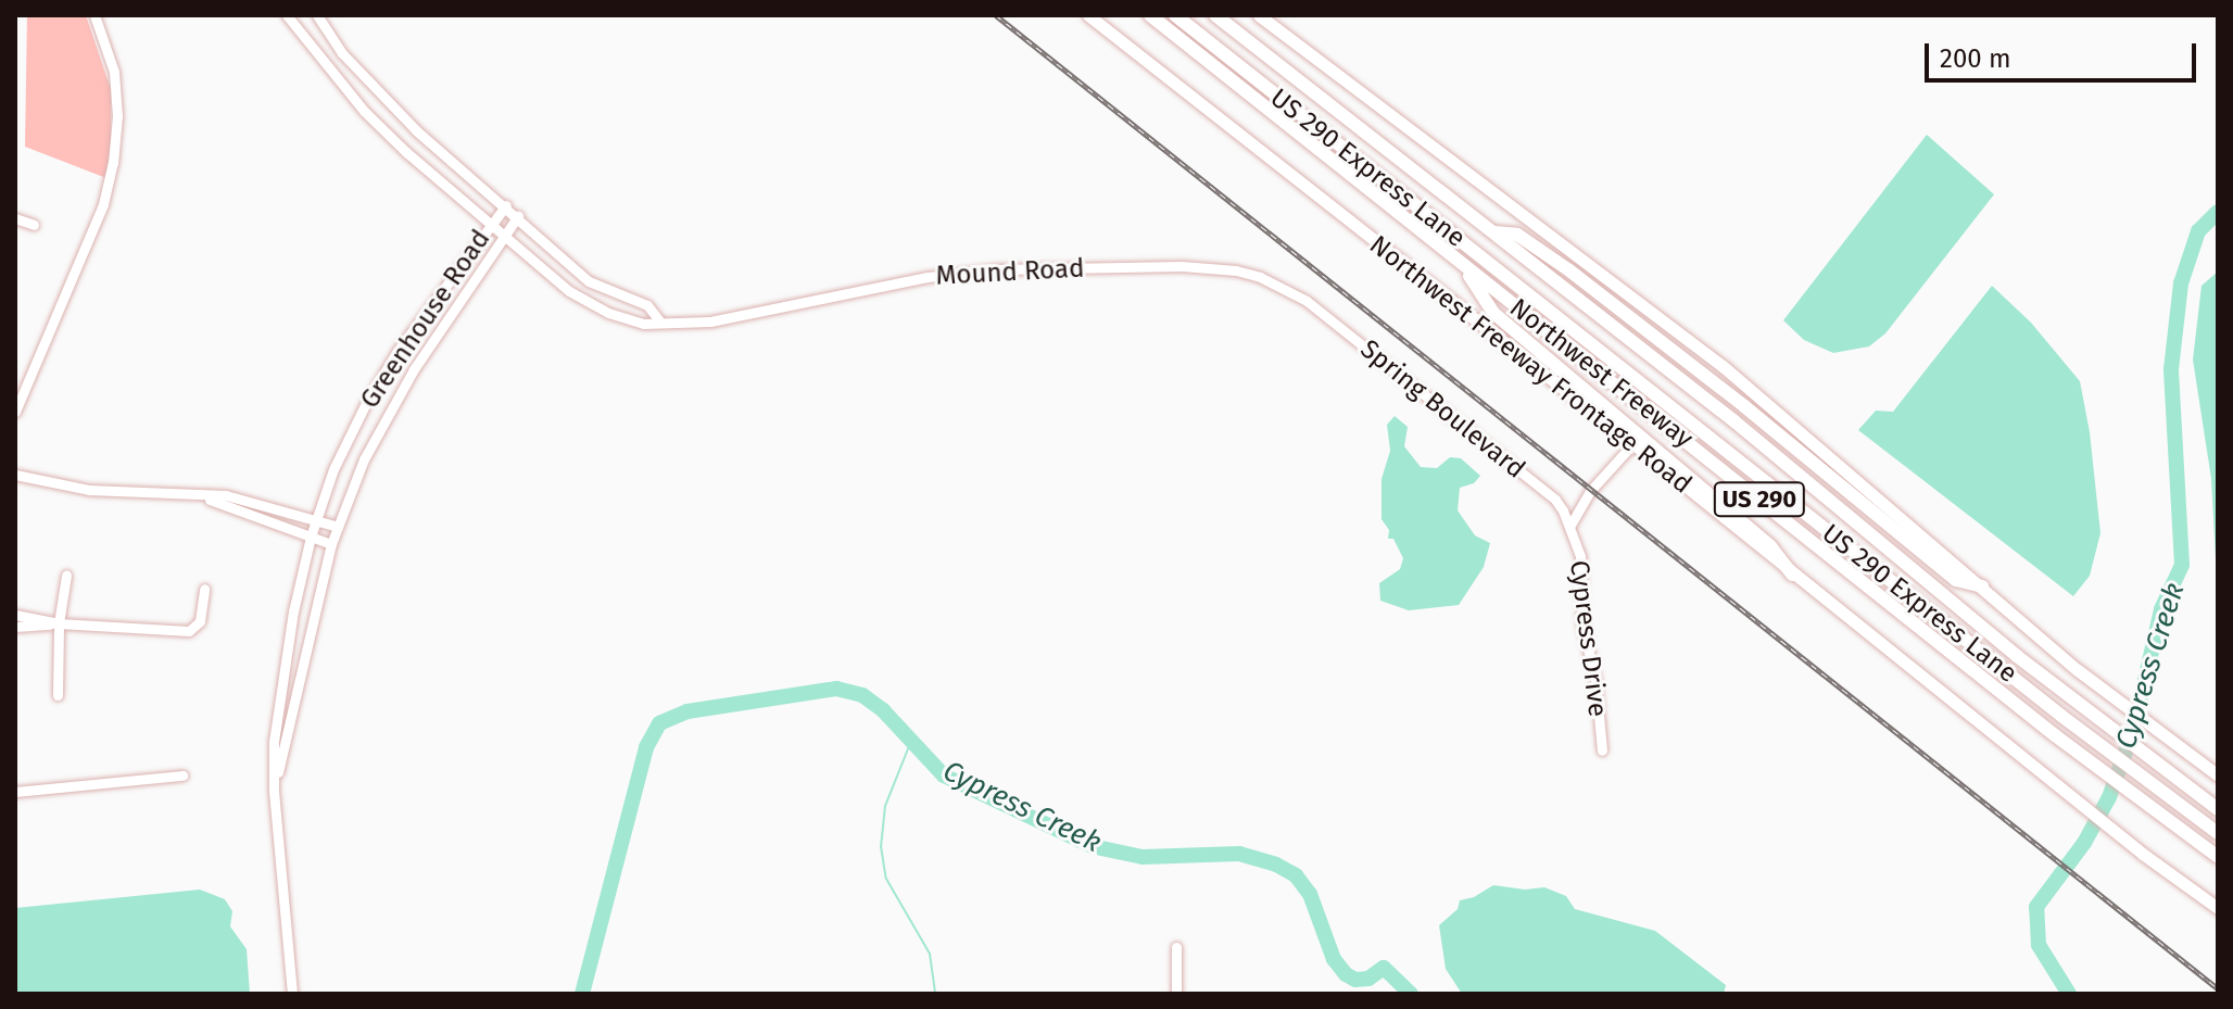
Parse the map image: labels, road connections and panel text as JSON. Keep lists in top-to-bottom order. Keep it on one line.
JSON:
{"streets":{"highway":["US 290 Express Lane","Northwest Freeway","US 290"],"main road":["Northwest Freeway Frontage Road"],"street":["Mound Road","Greenhouse Road","Spring Boulevard","Cypress Drive"]},"crossings":[["Mound Road","Greenhouse Road"],["Mound Road","Spring Boulevard"],["Spring Boulevard","Cypress Drive"]],"water":["Cypress Creek"],"scale_bar":"200 m"}
